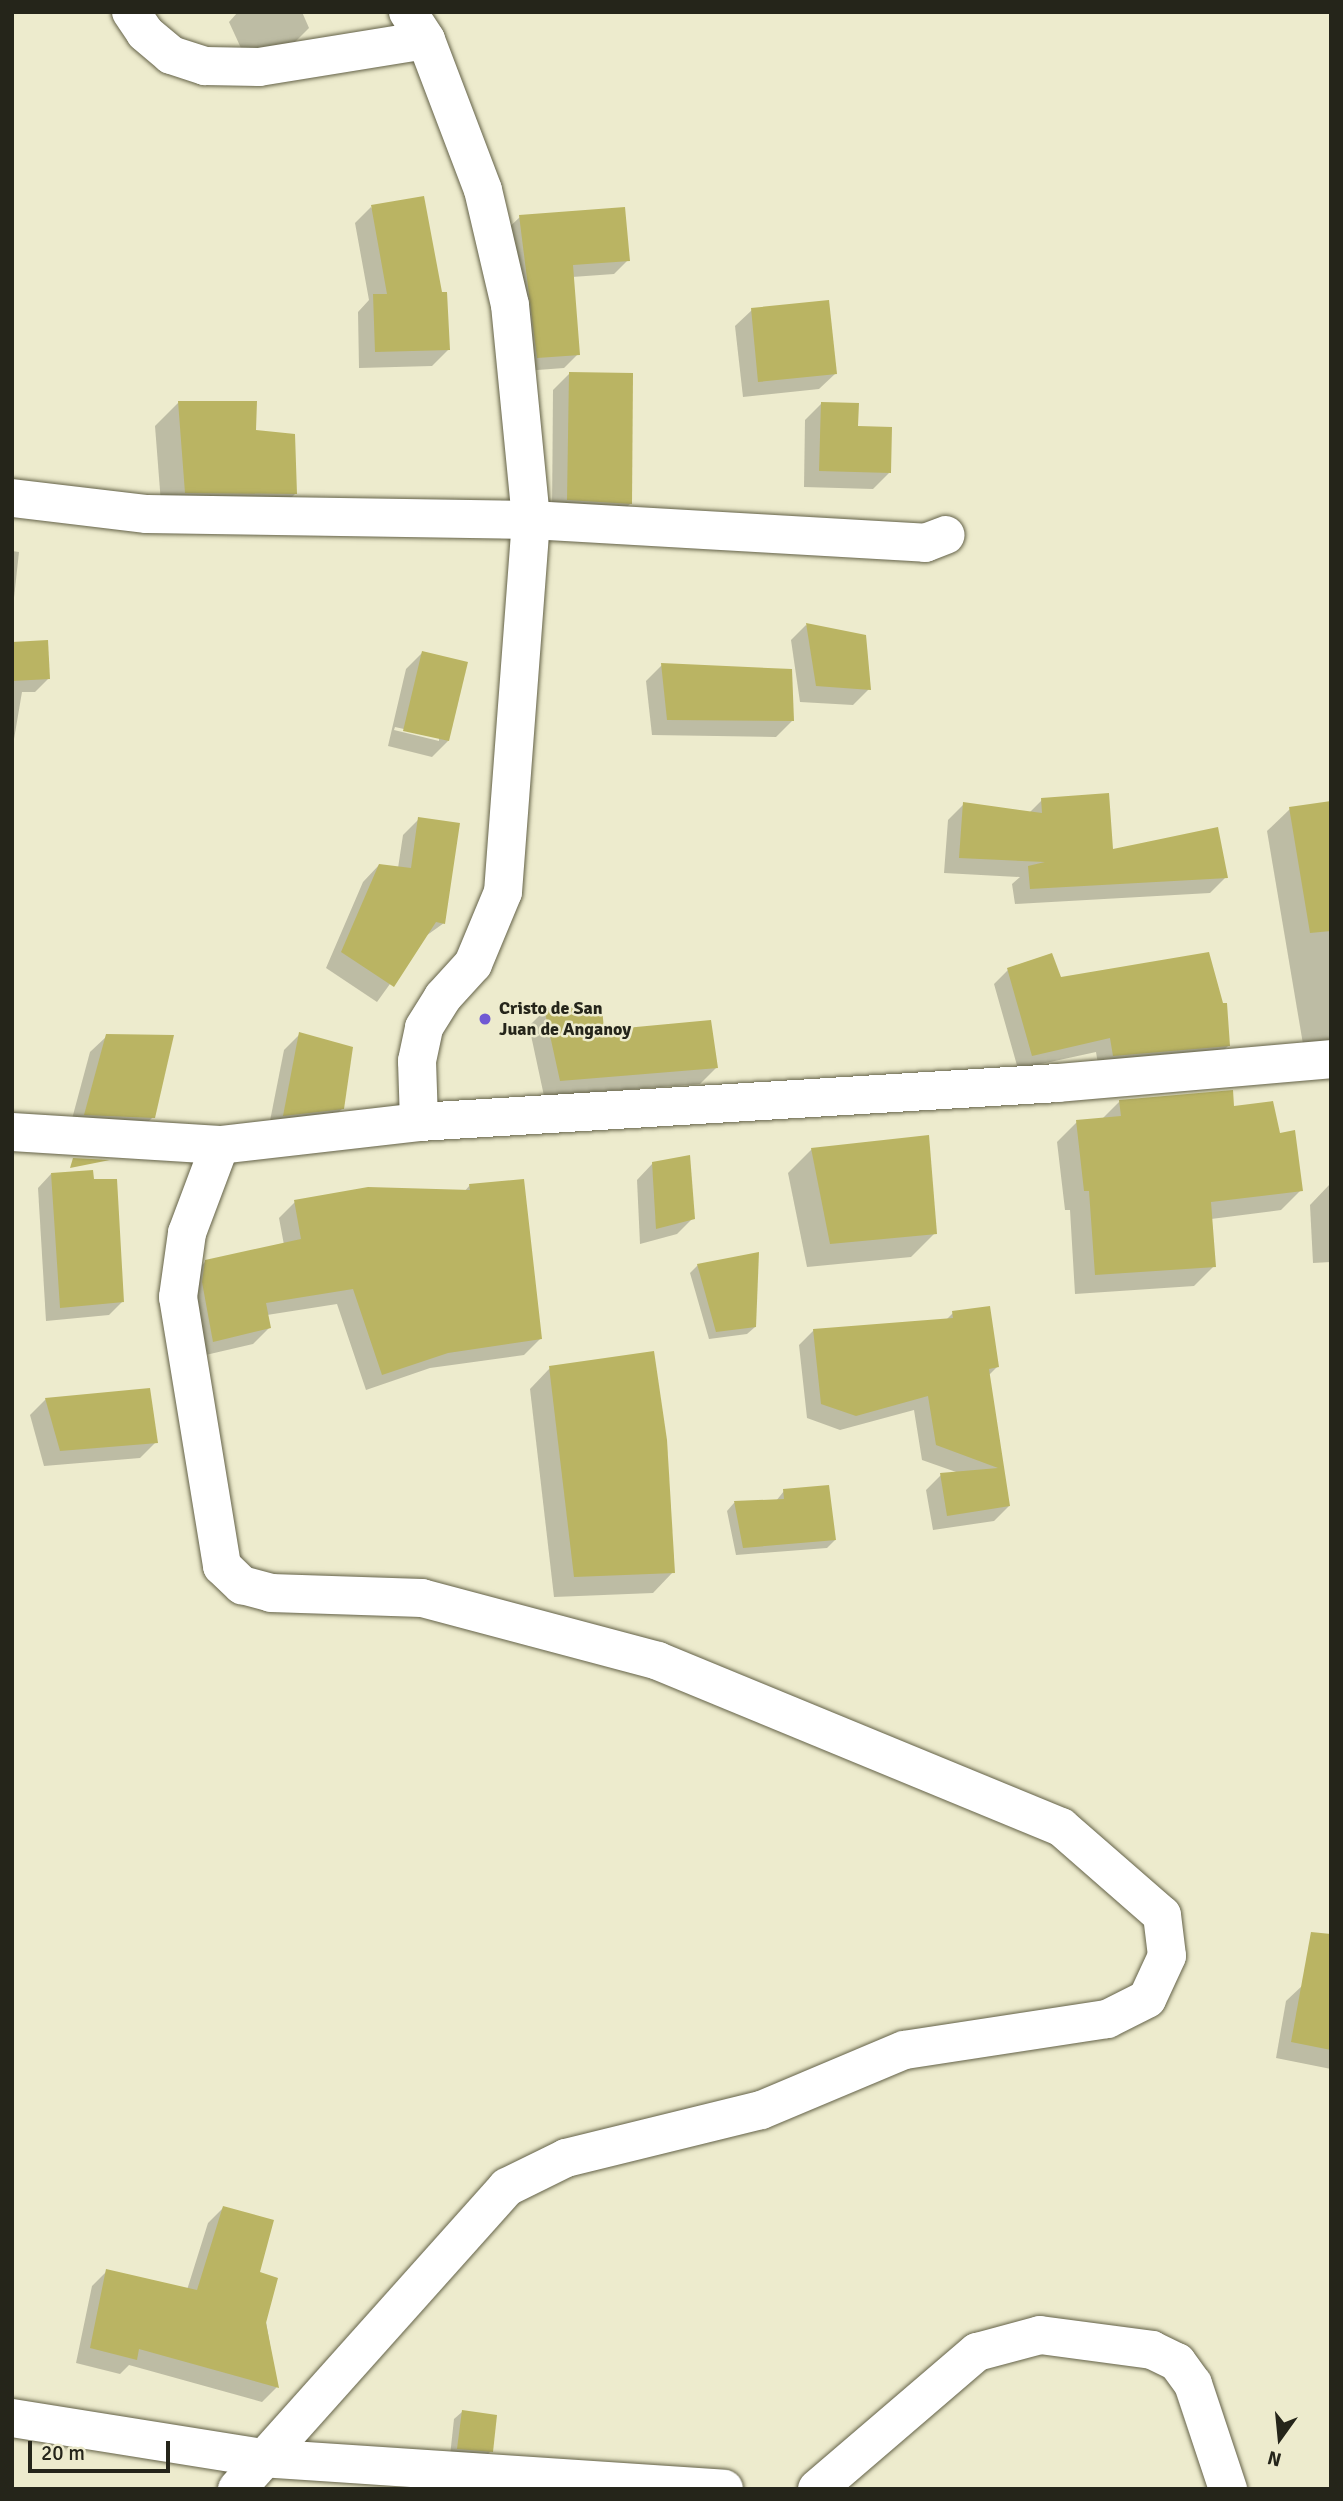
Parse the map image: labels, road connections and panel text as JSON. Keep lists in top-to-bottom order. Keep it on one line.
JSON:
{"places":["Cristo de San Juan de Anganoy"],"scale_bar":"20 m","north":"bottom"}
